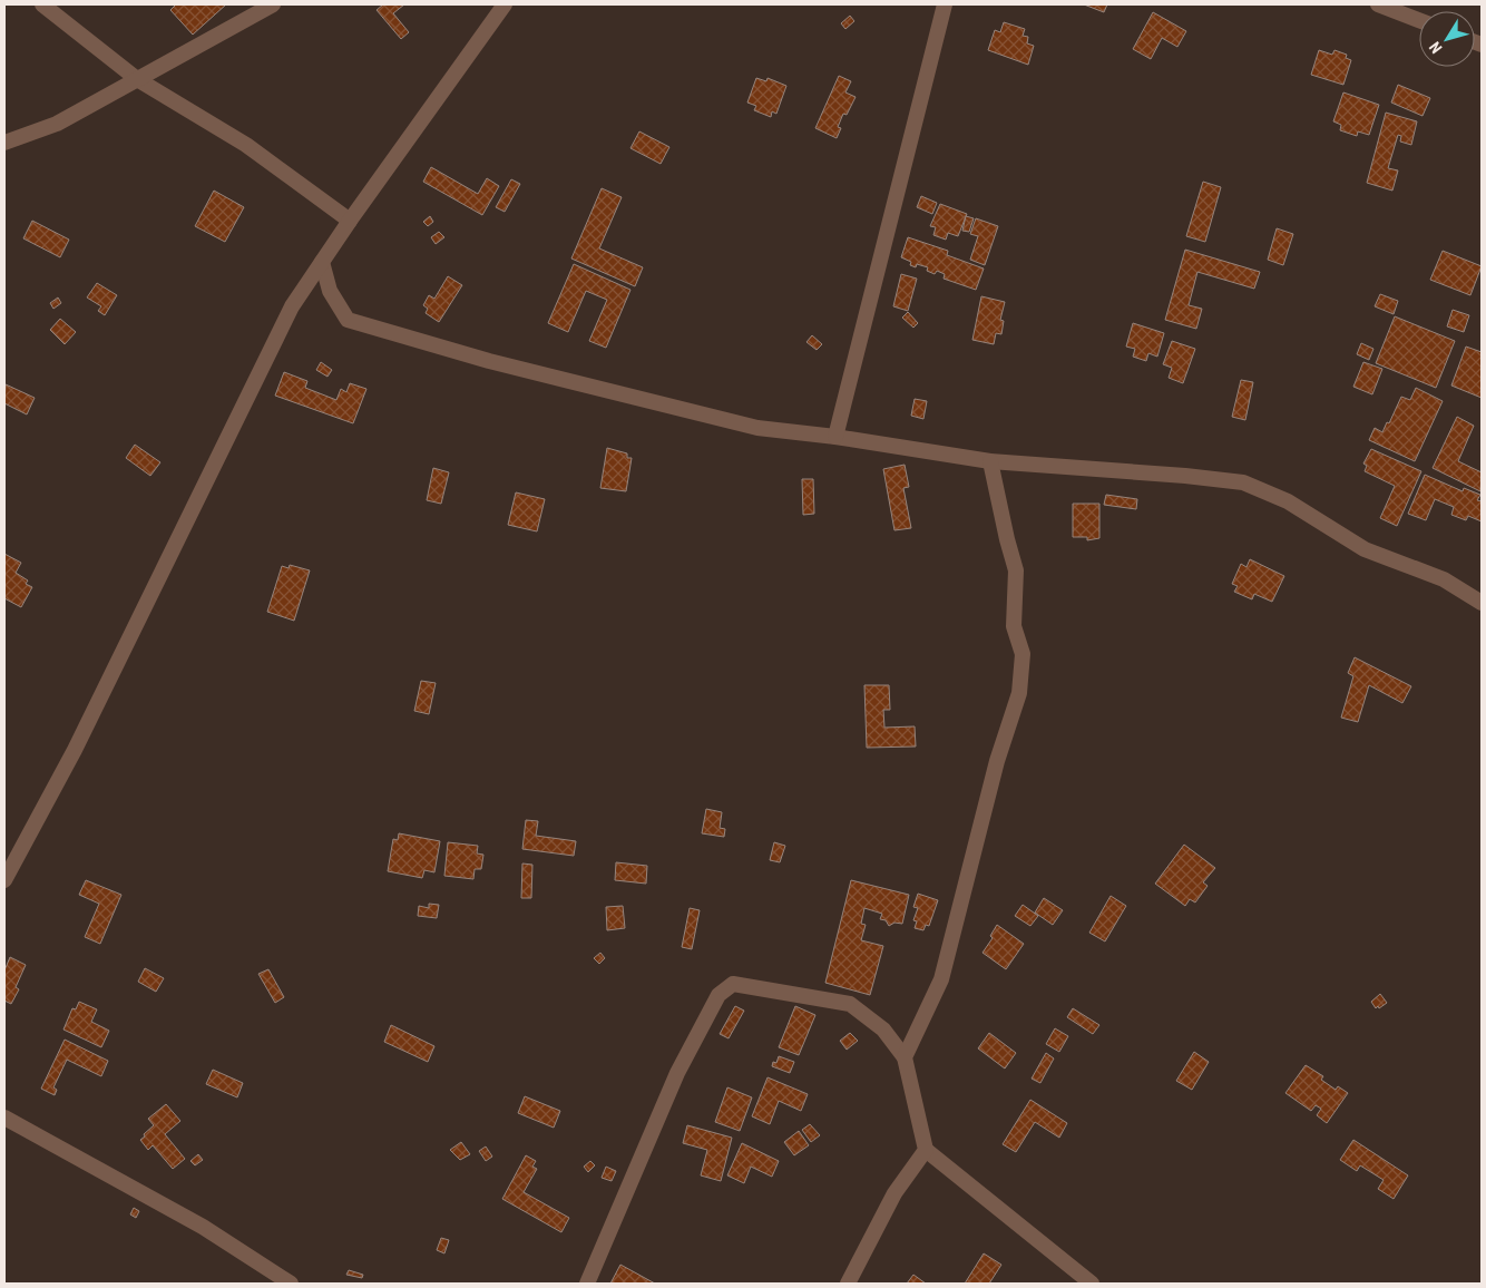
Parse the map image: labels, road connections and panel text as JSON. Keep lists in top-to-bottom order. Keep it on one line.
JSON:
{"north":"bottom left"}
